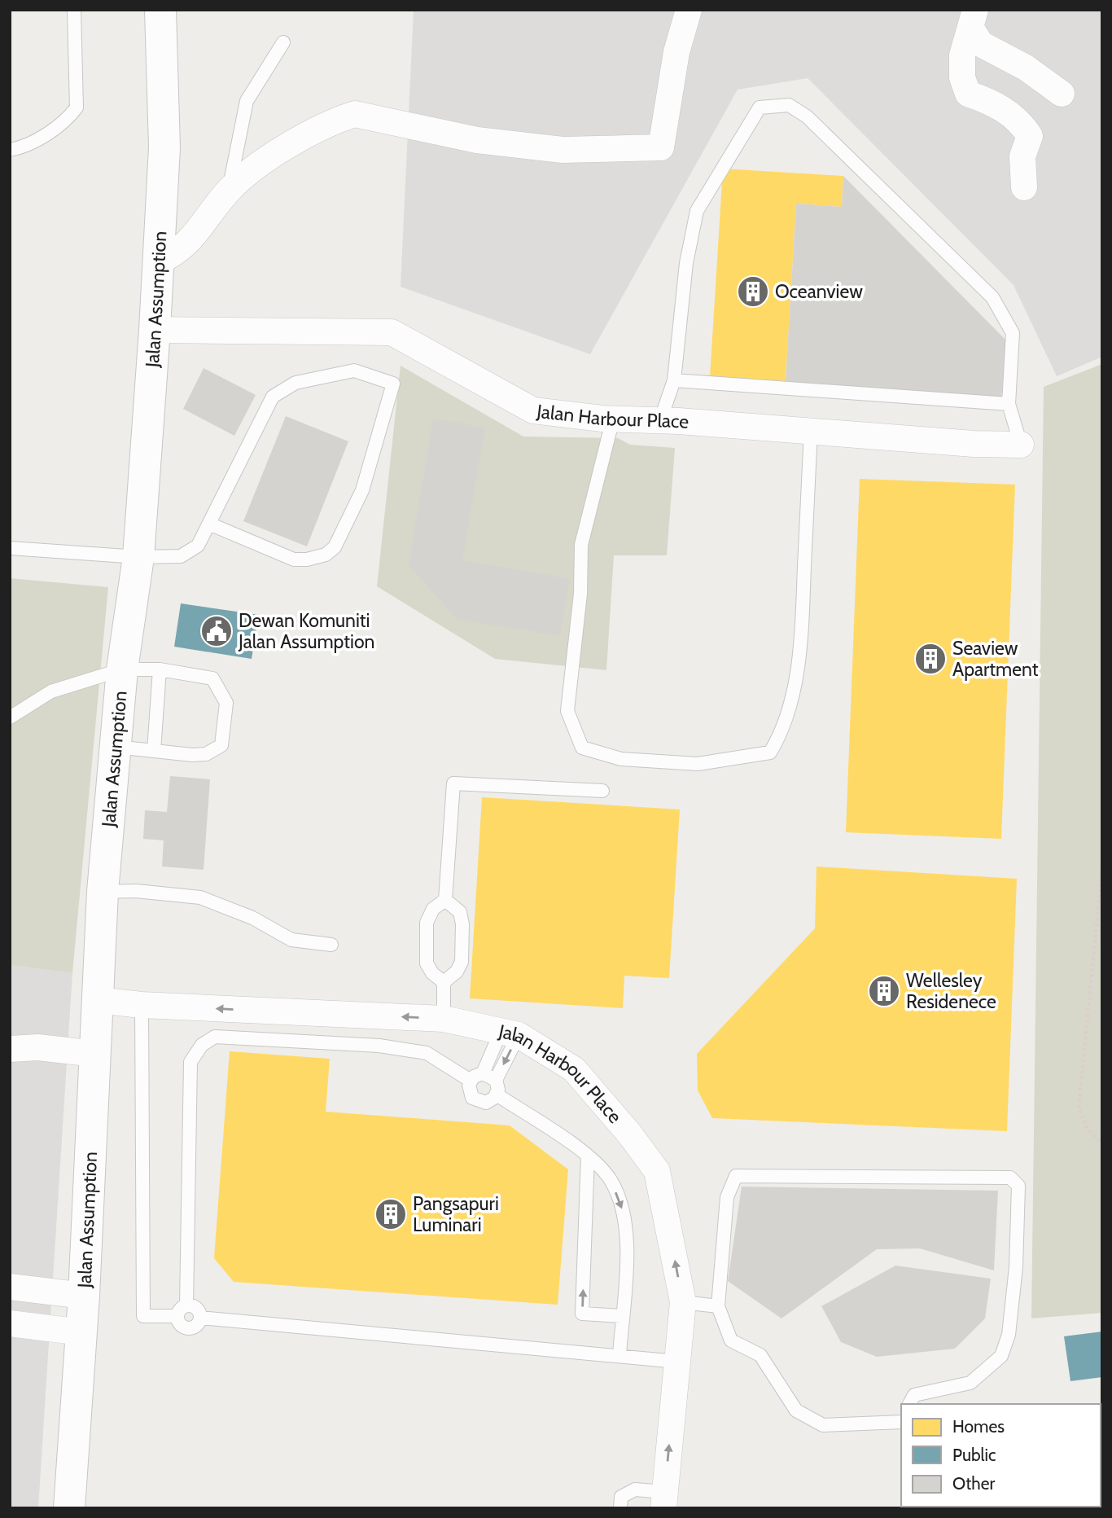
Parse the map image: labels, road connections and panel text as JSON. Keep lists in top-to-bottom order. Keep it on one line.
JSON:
{"streets":{"street":["Jalan Assumption","Jalan Harbour Place"]},"crossings":[["Jalan Assumption","Jalan Harbour Place"]],"places":{"building":["Oceanview","Seaview Apartment","Wellesley Residenece","Pangsapuri Luminari"],"public building":["Dewan Komuniti Jalan Assumption"]},"legend":["Homes","Public","Other"]}
